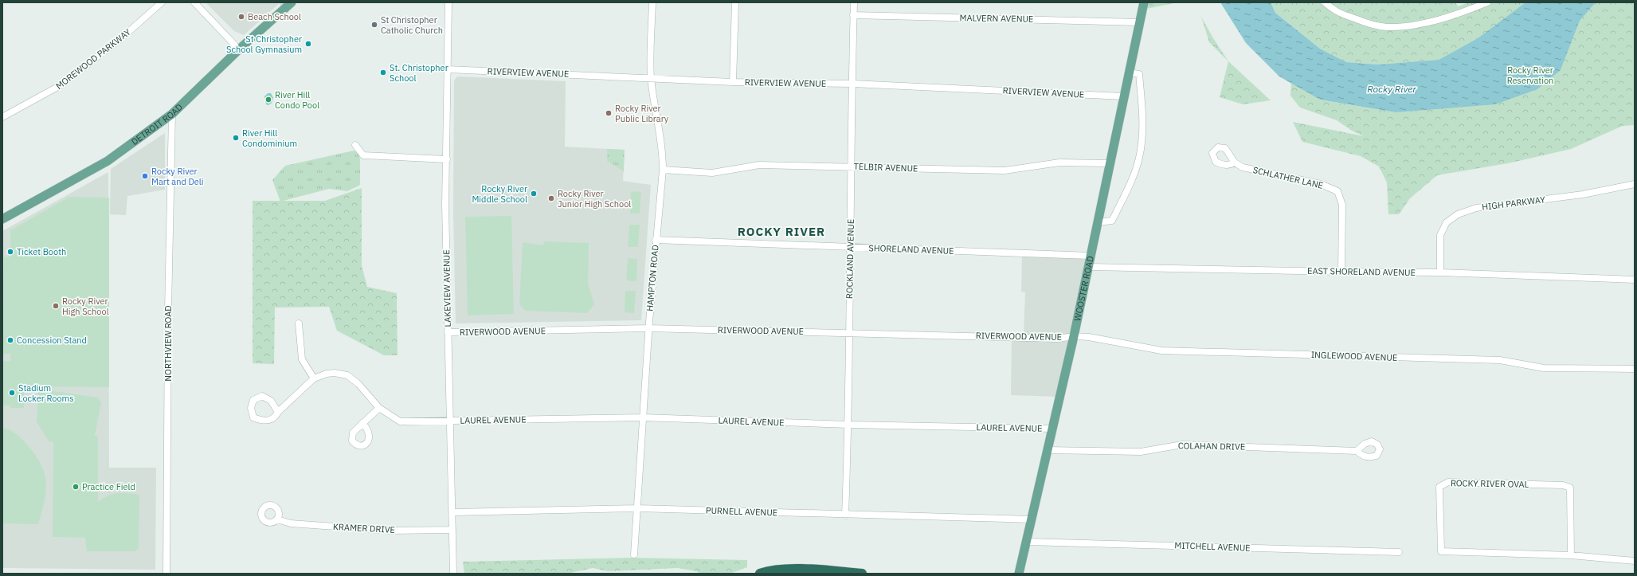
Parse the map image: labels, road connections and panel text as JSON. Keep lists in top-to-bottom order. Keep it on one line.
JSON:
{"streets":{"main road":["DETROIT ROAD","WOOSTER ROAD"],"street":["MALVERN AVENUE","MOREWOOD PARKWAY","RIVERVIEW AVENUE","TELBIR AVENUE","SCHLATHER LANE","HIGH PARKWAY","SHORELAND AVENUE","ROCKLAND AVENUE","EAST SHORELAND AVENUE","HAMPTON ROAD","LAKEVIEW AVENUE","RIVERWOOD AVENUE","NORTHVIEW ROAD","INGLEWOOD AVENUE","LAUREL AVENUE","COLAHAN DRIVE","ROCKY RIVER OVAL","PURNELL AVENUE","KRAMER DRIVE","MITCHELL AVENUE"]},"crossings":[["MALVERN AVENUE","ROCKLAND AVENUE"],["MALVERN AVENUE","WOOSTER ROAD"],["RIVERVIEW AVENUE","ROCKLAND AVENUE"],["RIVERVIEW AVENUE","HAMPTON ROAD"],["RIVERVIEW AVENUE","LAKEVIEW AVENUE"],["RIVERVIEW AVENUE","WOOSTER ROAD"],["DETROIT ROAD","NORTHVIEW ROAD"],["TELBIR AVENUE","ROCKLAND AVENUE"],["TELBIR AVENUE","HAMPTON ROAD"],["TELBIR AVENUE","WOOSTER ROAD"],["SCHLATHER LANE","EAST SHORELAND AVENUE"],["HIGH PARKWAY","EAST SHORELAND AVENUE"],["SHORELAND AVENUE","ROCKLAND AVENUE"],["SHORELAND AVENUE","HAMPTON ROAD"],["SHORELAND AVENUE","WOOSTER ROAD"],["ROCKLAND AVENUE","RIVERWOOD AVENUE"],["ROCKLAND AVENUE","LAUREL AVENUE"],["ROCKLAND AVENUE","PURNELL AVENUE"],["EAST SHORELAND AVENUE","WOOSTER ROAD"],["HAMPTON ROAD","RIVERWOOD AVENUE"],["HAMPTON ROAD","LAUREL AVENUE"],["HAMPTON ROAD","PURNELL AVENUE"],["LAKEVIEW AVENUE","RIVERWOOD AVENUE"],["LAKEVIEW AVENUE","LAUREL AVENUE"],["LAKEVIEW AVENUE","PURNELL AVENUE"],["LAKEVIEW AVENUE","KRAMER DRIVE"],["WOOSTER ROAD","RIVERWOOD AVENUE"],["WOOSTER ROAD","INGLEWOOD AVENUE"],["WOOSTER ROAD","LAUREL AVENUE"],["WOOSTER ROAD","COLAHAN DRIVE"],["WOOSTER ROAD","PURNELL AVENUE"],["WOOSTER ROAD","MITCHELL AVENUE"],["RIVERWOOD AVENUE","INGLEWOOD AVENUE"]],"districts":["ROCKY RIVER"],"water":["Rocky River"],"parks":["Rocky River Reservation"],"places":["Beach School","St Christopher Catholic Church","St Christopher School Gymnasium","St. Christopher School","River Hill Condo Pool","Rocky River Public Library","River Hill Condominium","Rocky River Mart and Deli","Rocky River Middle School","Rocky River Junior High School","Ticket Booth","Rocky River High School","Concession Stand","Stadium Locker Rooms","Practice Field"]}
